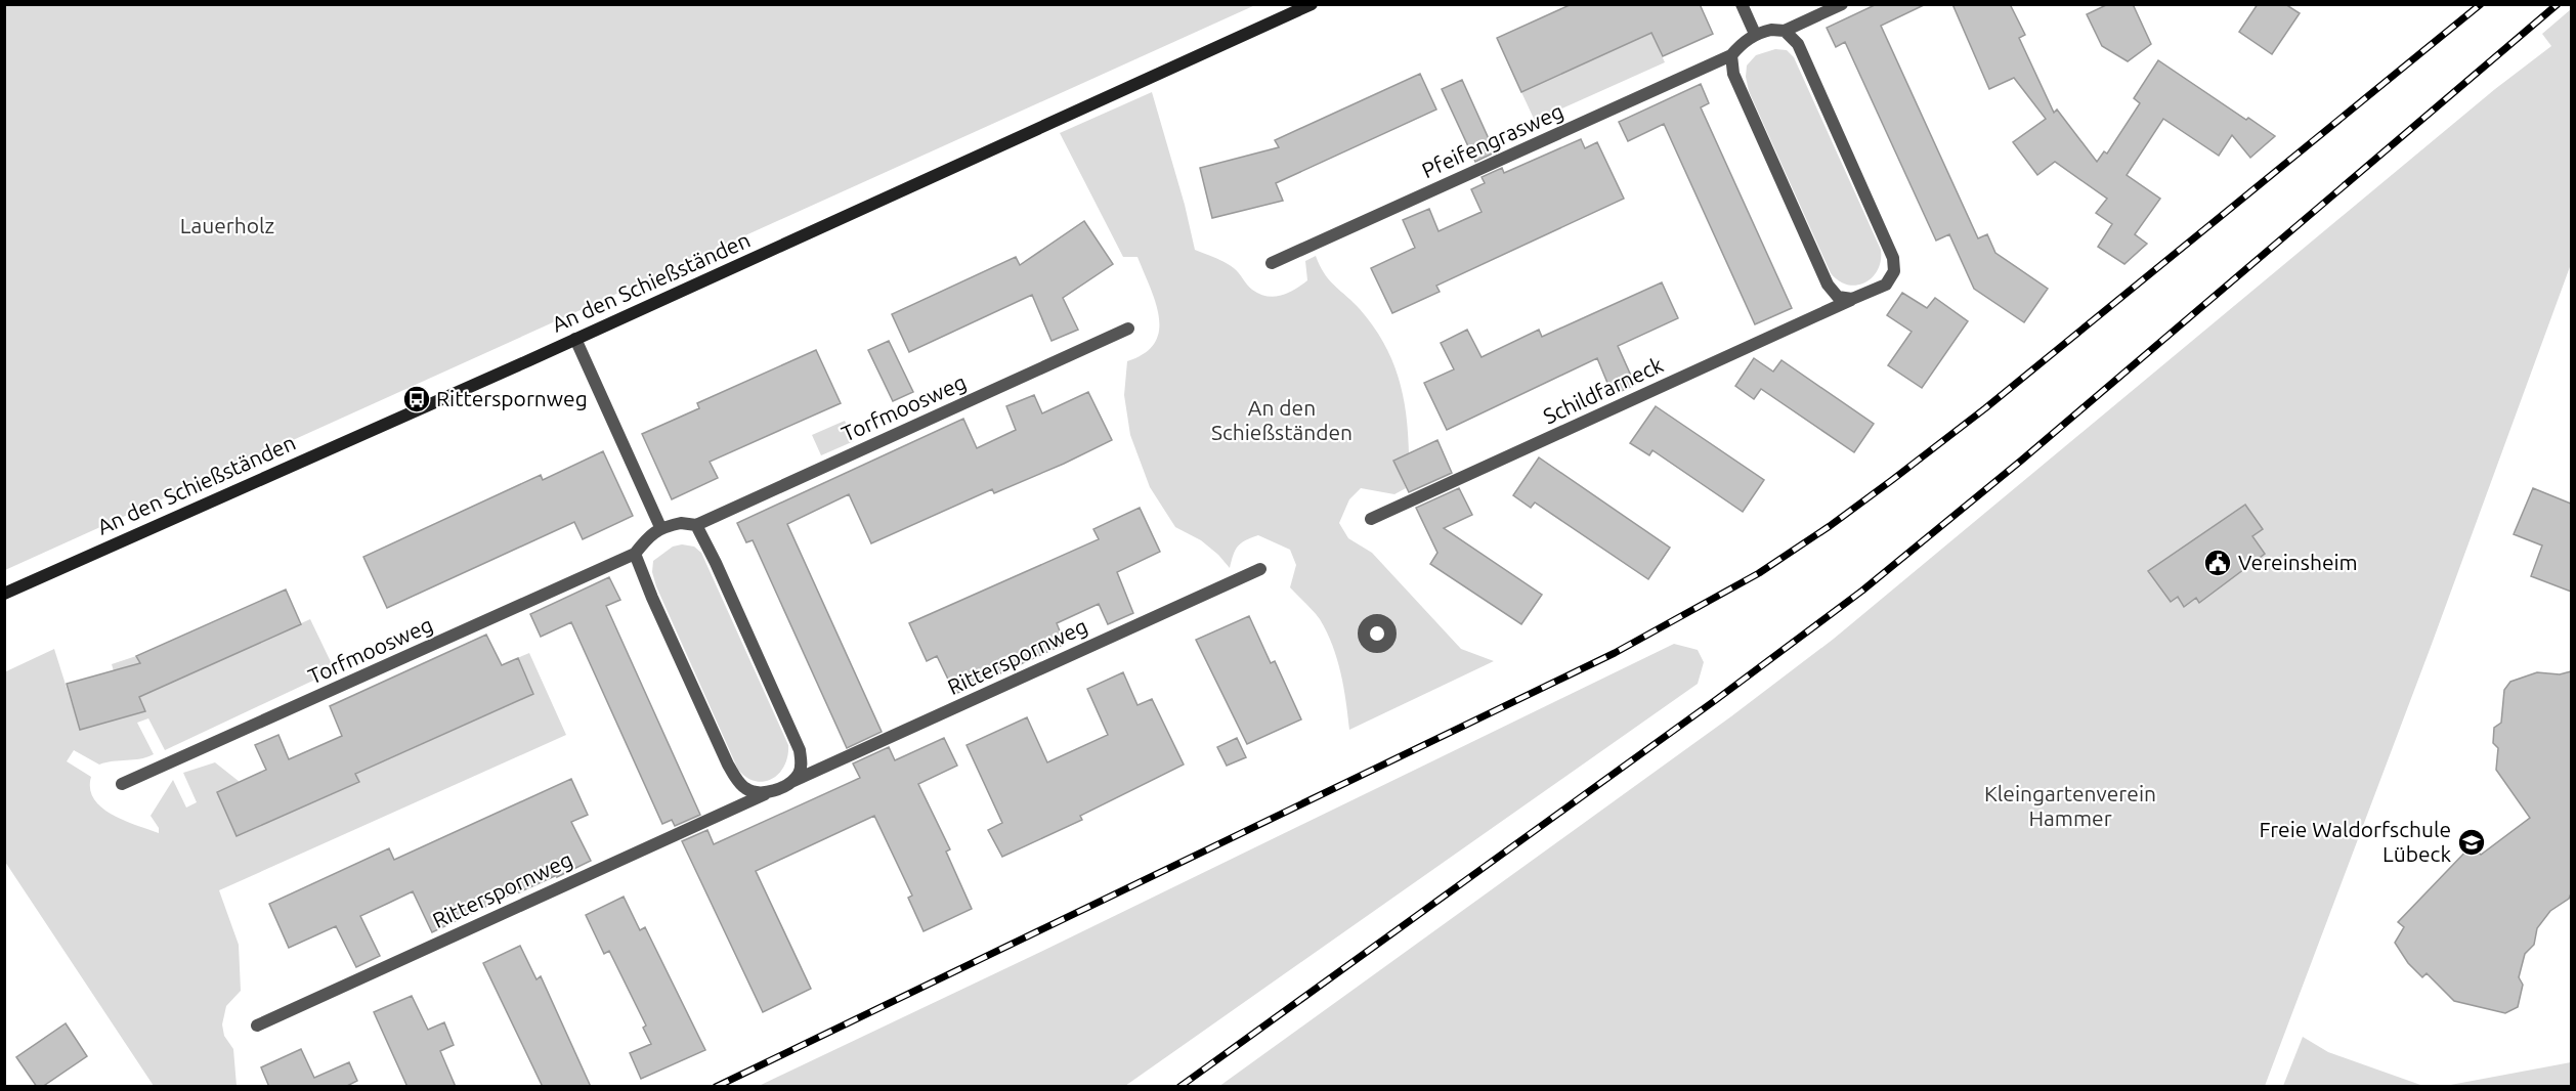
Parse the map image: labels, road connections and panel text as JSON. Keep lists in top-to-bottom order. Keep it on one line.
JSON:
{"streets":{"street":["Pfeifengrasweg","An den Schießständen","Schildfarneck","Torfmoosweg","Ritterspornweg"]},"parks":["Lauerholz","An den Schießständen","Kleingartenverein Hammer"],"places":{"bus stop":["Ritterspornweg"],"public building":["Vereinsheim"],"school or university":["Freie Waldorfschule Lübeck"]}}
